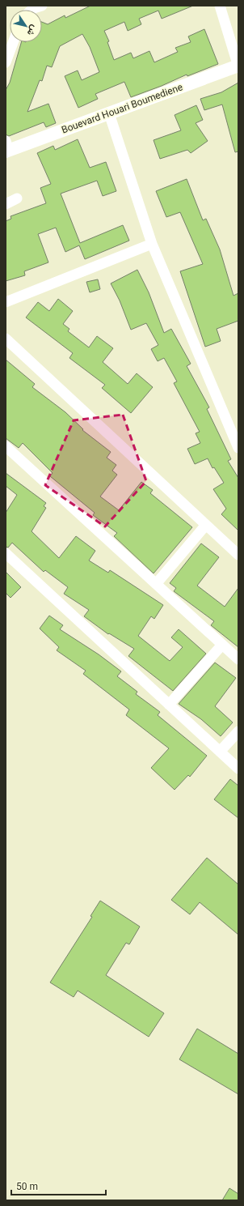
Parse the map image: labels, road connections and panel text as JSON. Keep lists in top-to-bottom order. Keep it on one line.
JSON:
{"streets":{"street":["Bouevard Houari Boumediene"]},"scale_bar":"50 m","north":"bottom right"}
